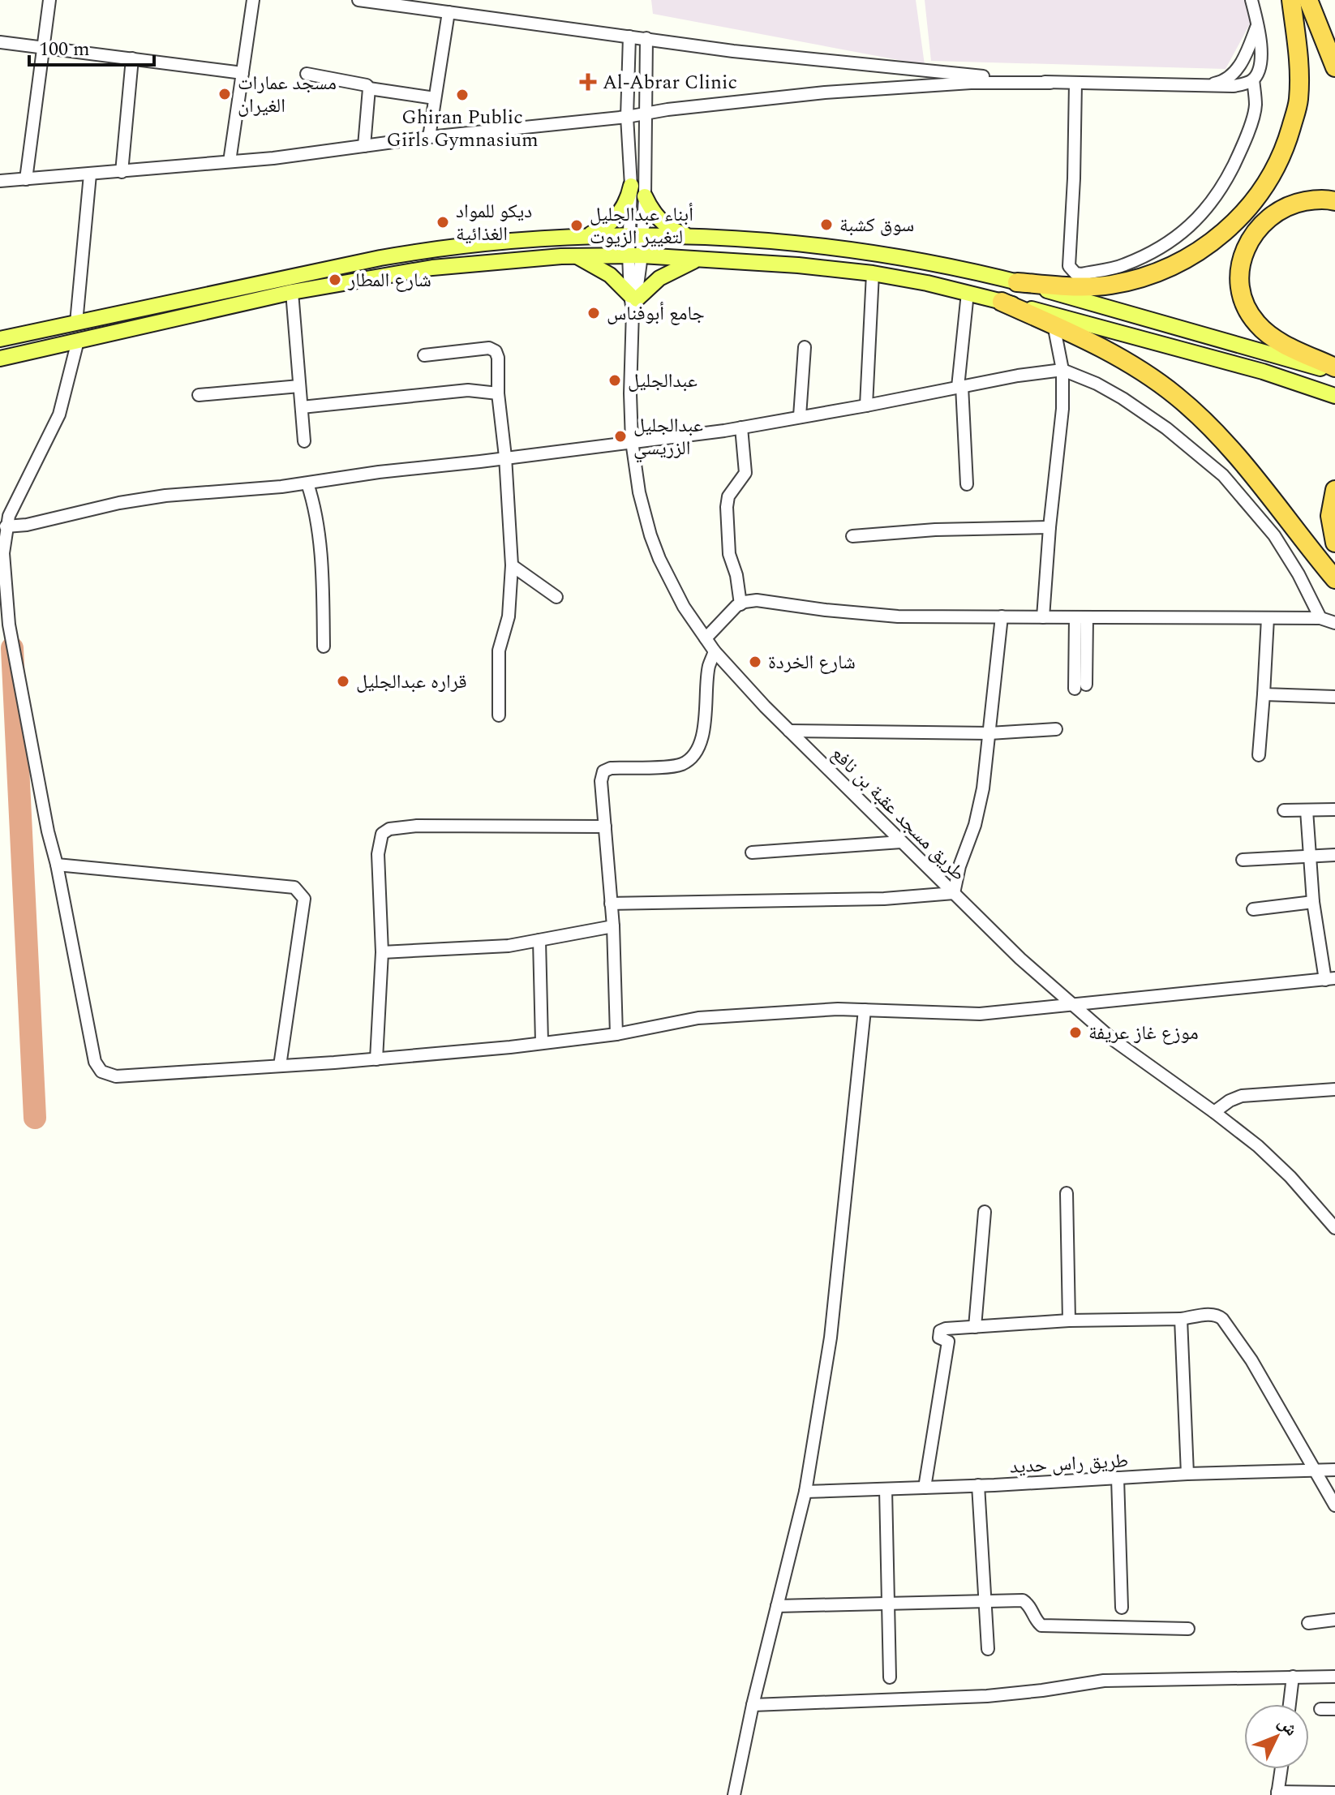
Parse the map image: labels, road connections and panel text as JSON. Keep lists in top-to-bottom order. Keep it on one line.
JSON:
{"streets":{"street":["طريق مسجد عقبة بن نافع","طريق راس حديد"]},"places":{"health":["Al-Abrar Clinic"],"other":["مسجد عمارات الغيران","Ghiran Public Girls Gymnasium","ديكو للمواد الغذائية","سوق كشبة","أبناء عبدالجليل لتغيير الزيوت","شارع المطار","جامع أبوفناس","عبدالجليل","عبدالجليل الزريسي","شارع الخردة","قراره عبدالجليل","موزع غاز عريفة"]},"scale_bar":"100 m","north":"top right"}
